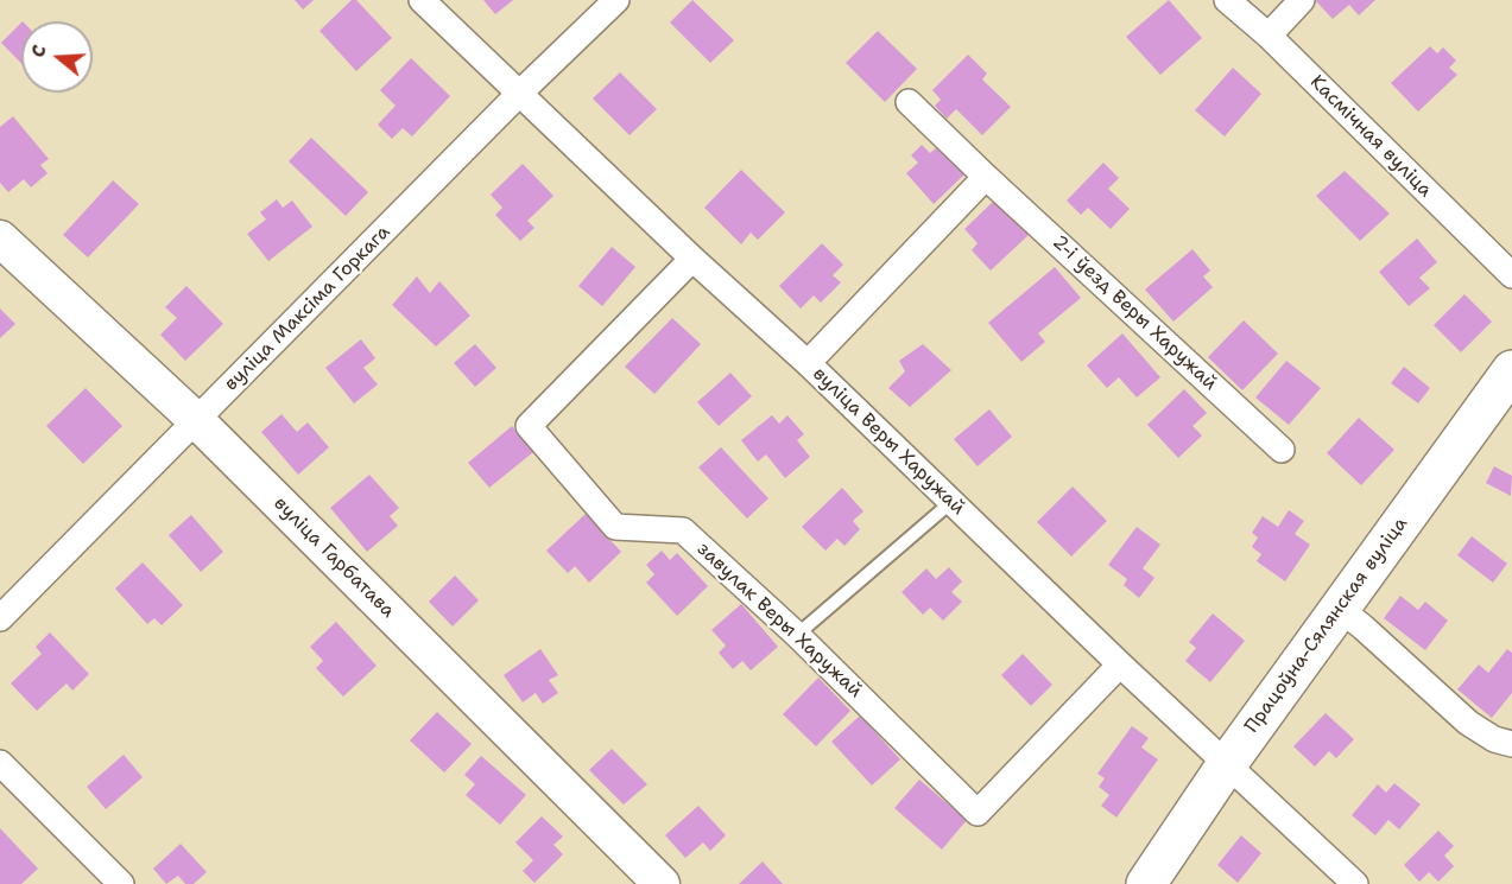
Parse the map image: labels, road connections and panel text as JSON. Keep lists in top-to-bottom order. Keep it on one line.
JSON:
{"streets":{"main road":["вуліца Гарбатава","Працоўна-Сялянская вуліца"],"street":["Касмічная вуліца","вуліца Максіма Горкага","2-і ўезд Веры Харужай","вуліца Веры Харужай","завулак Веры Харужай"]},"crossings":[["вуліца Максіма Горкага","вуліца Веры Харужай"],["вуліца Максіма Горкага","вуліца Гарбатава"],["вуліца Веры Харужай","завулак Веры Харужай"],["вуліца Веры Харужай","Працоўна-Сялянская вуліца"]],"north":"left"}
